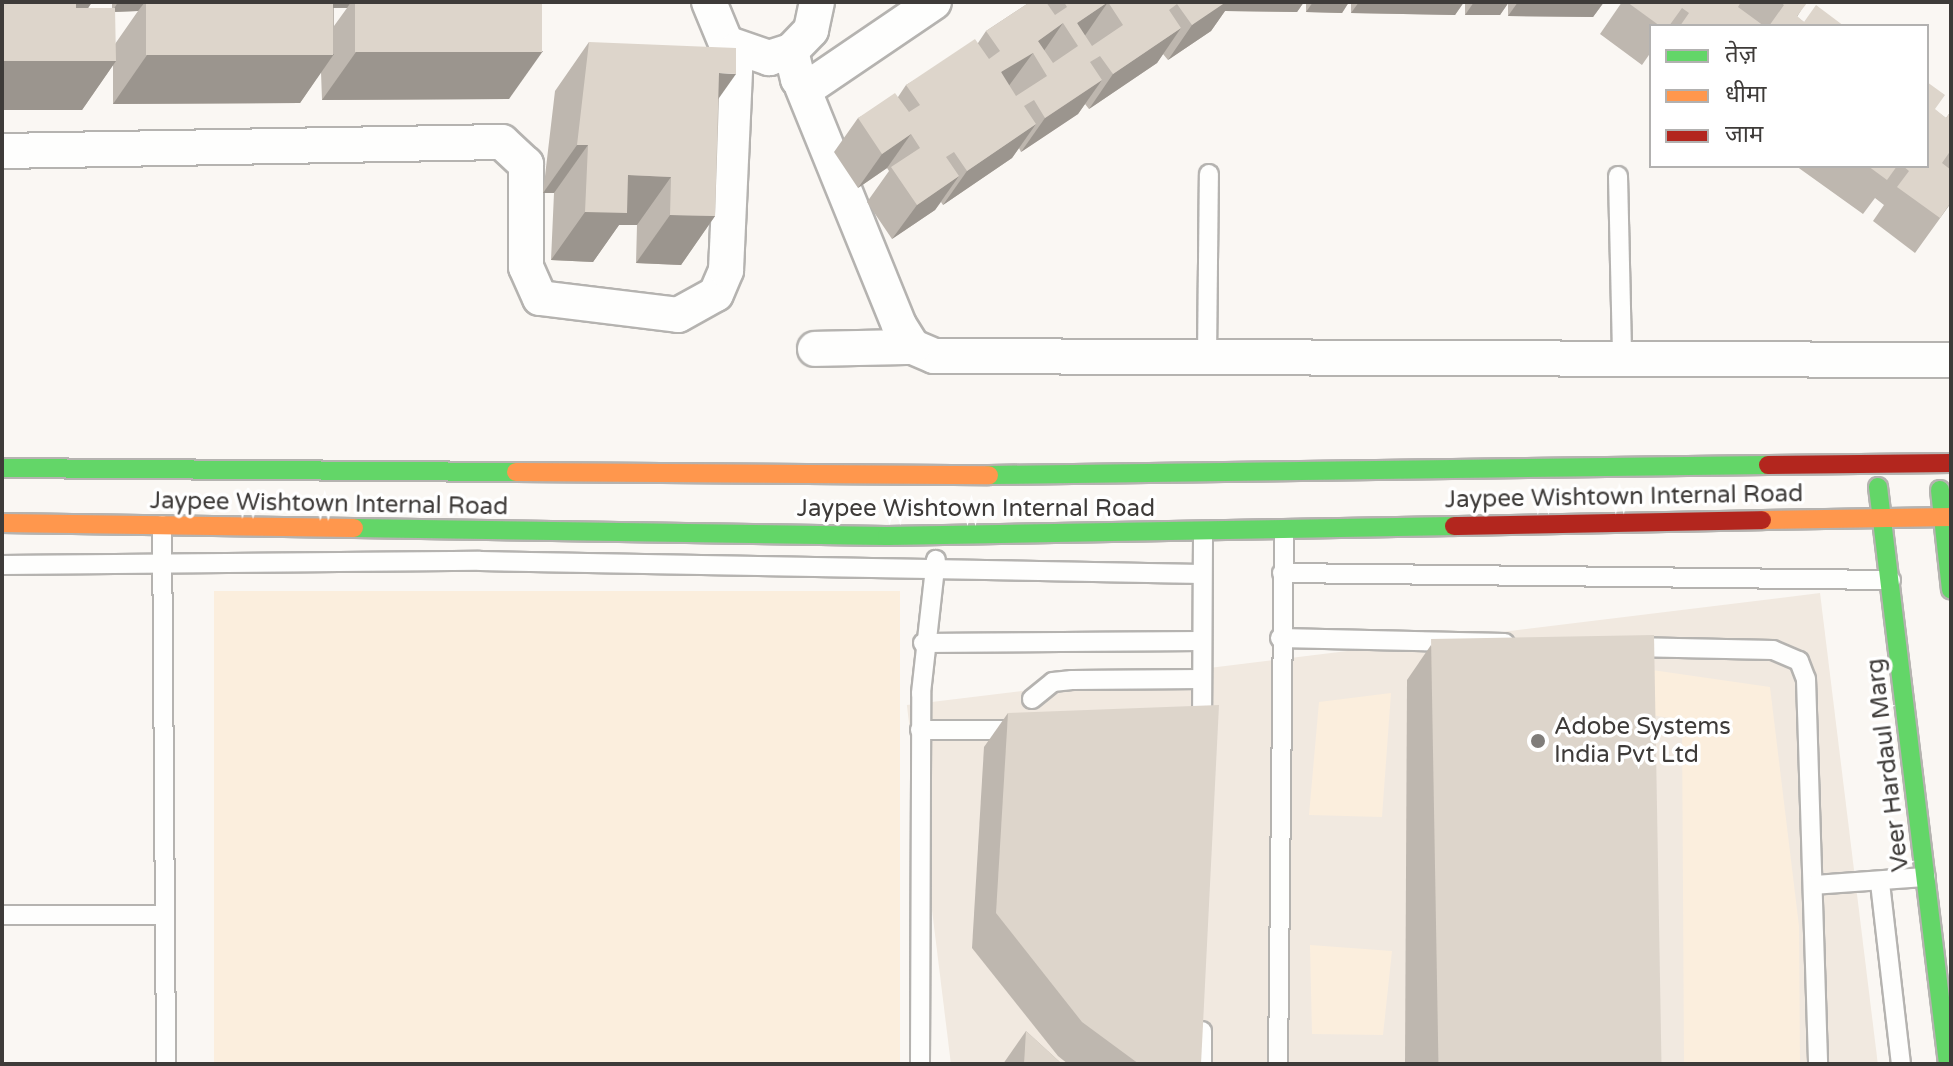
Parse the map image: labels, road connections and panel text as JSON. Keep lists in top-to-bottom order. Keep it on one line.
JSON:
{"streets":{"street":["Jaypee Wishtown Internal Road","Veer Hardaul Marg"]},"crossings":[["Jaypee Wishtown Internal Road","Veer Hardaul Marg"]],"places":["Adobe Systems India Pvt Ltd"],"legend":["तेज़","धीमा","जाम"]}
